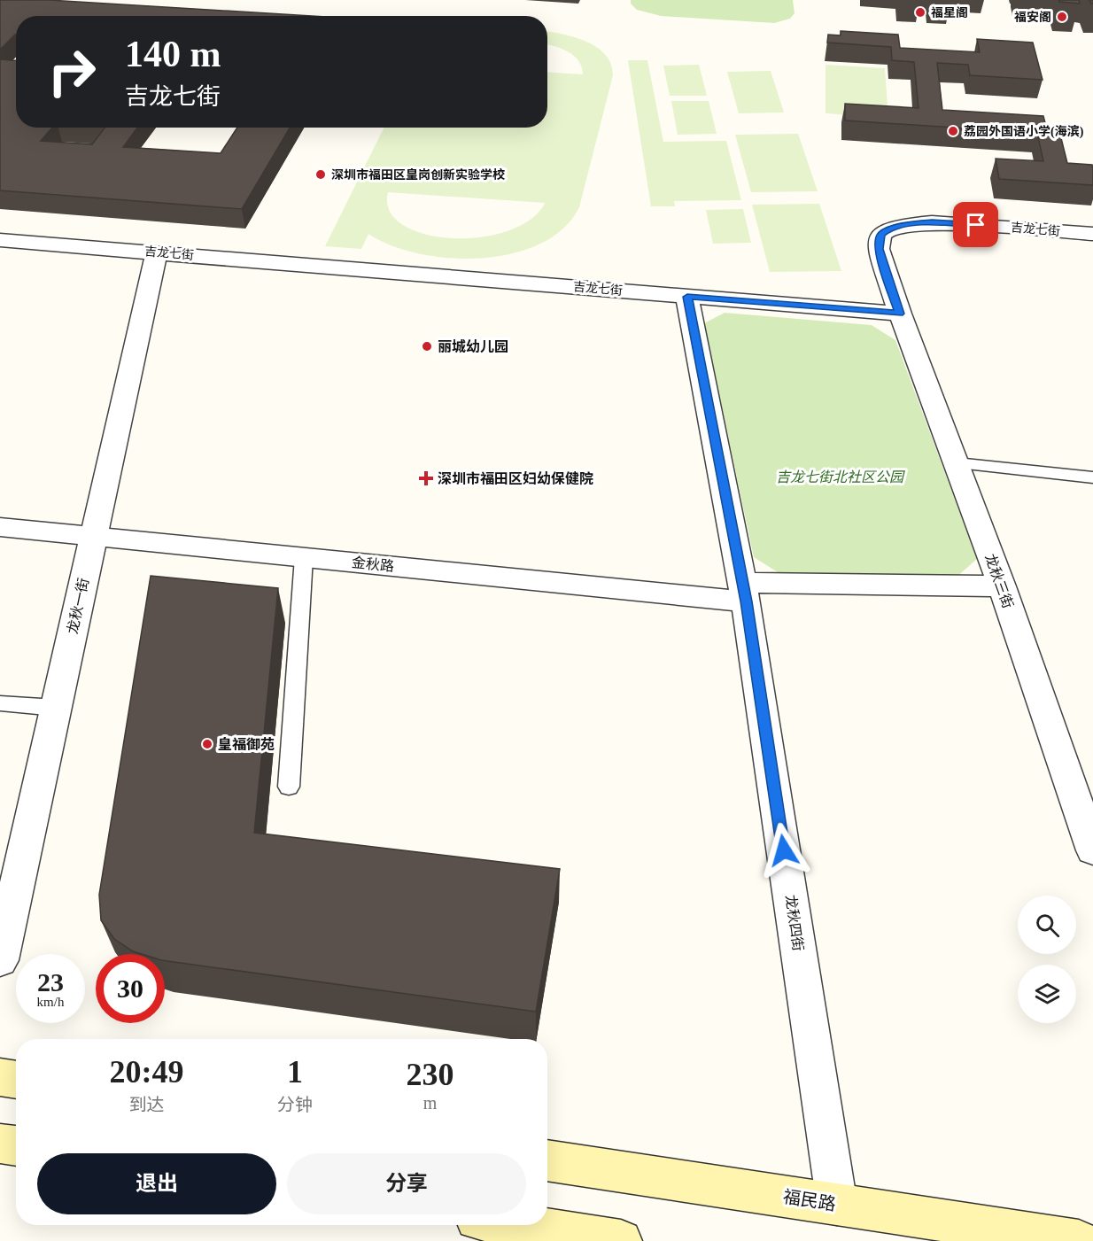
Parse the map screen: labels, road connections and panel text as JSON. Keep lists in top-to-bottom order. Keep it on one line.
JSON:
{"streets":{"main road":["福民路"],"street":["吉龙七街","金秋路","龙秋三街","龙秋一街","龙秋四街"]},"crossings":[["吉龙七街","龙秋三街"],["吉龙七街","龙秋一街"],["吉龙七街","龙秋四街"],["金秋路","龙秋三街"],["金秋路","龙秋一街"],["金秋路","龙秋四街"],["龙秋四街","福民路"]],"parks":["吉龙七街北社区公园"],"places":{"other":["福星阁","福安阁","荔园外国语小学(海滨)","深圳市福田区皇岗创新实验学校","丽城幼儿园","皇福御苑"],"health":["深圳市福田区妇幼保健院"]},"page":{"turn":["140 m","吉龙七街"],"speed":"23 km/h","limit":"30","eta":["20:49","到达","1","分钟","230","m"],"buttons":["退出","分享"]}}
